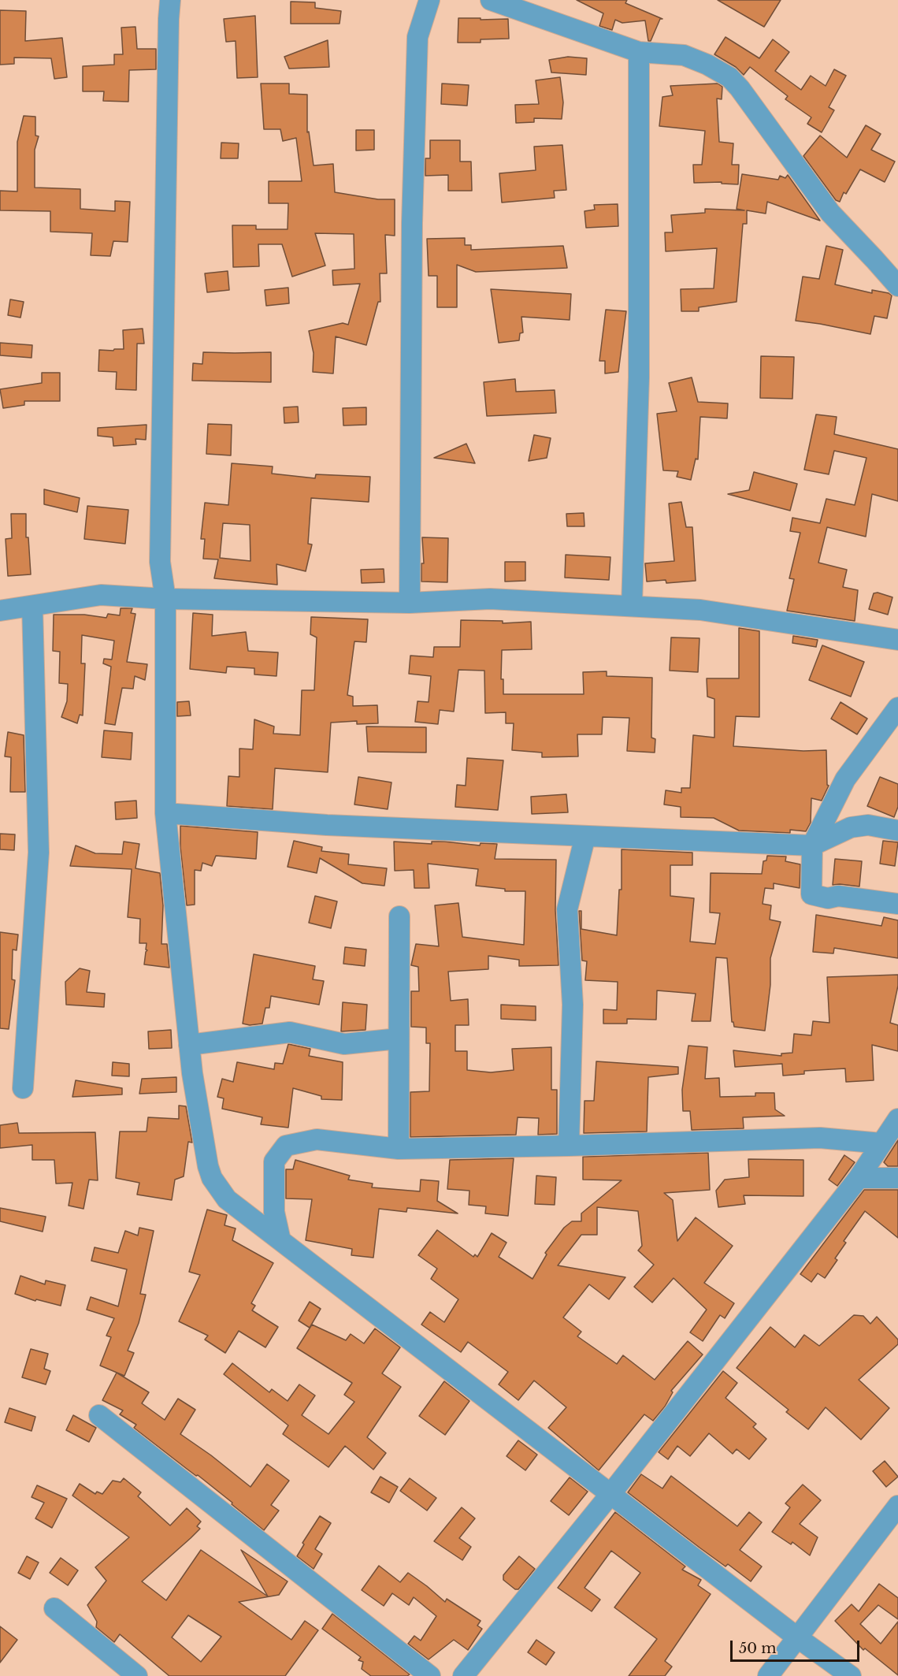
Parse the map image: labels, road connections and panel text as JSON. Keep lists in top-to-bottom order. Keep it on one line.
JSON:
{"scale_bar":"50 m"}
